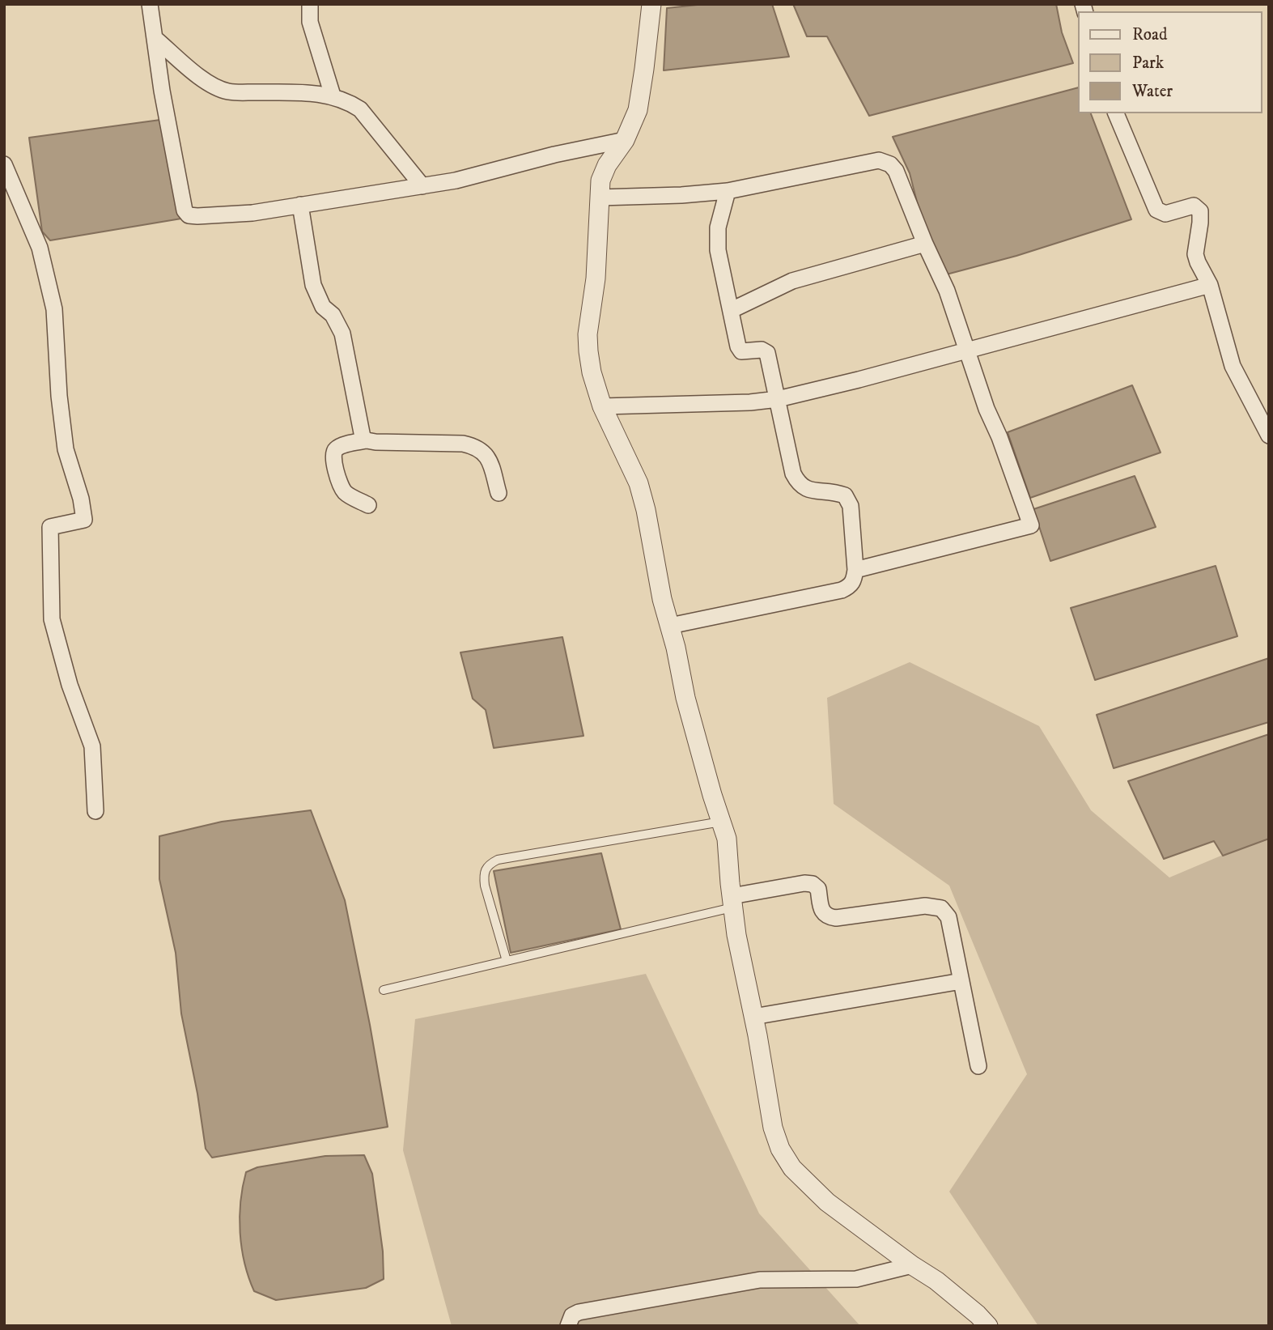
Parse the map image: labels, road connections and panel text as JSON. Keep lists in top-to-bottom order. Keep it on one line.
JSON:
{"legend":["Road","Park","Water"]}
